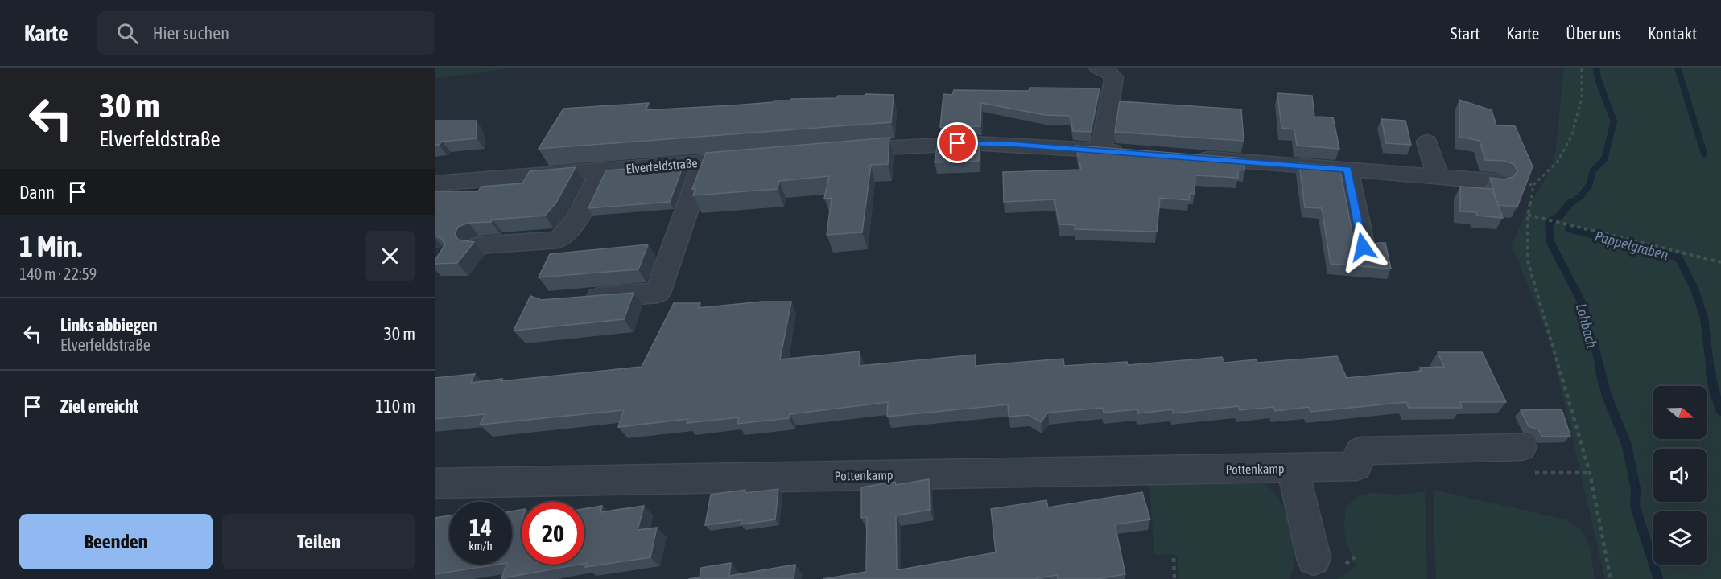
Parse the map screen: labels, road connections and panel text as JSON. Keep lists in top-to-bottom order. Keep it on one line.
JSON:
{"streets":{"street":["Elverfeldstraße","Pottenkamp"]},"water":["Pappelgraben","Lohbach"],"north":"right","page":{"header":"Karte","search":"Hier suchen","nav":["Start","Karte","Über uns","Kontakt"],"turn":["30 m","Elverfeldstraße"],"then":"Dann","heading":["1 Min.","140 m · 22:59"],"list":[{"name":"Links abbiegen","note":"Elverfeldstraße","value":"30 m"},{"name":"Ziel erreicht","value":"110 m"}],"speed":"14 km/h","limit":"20","buttons":["Beenden","Teilen"]}}
